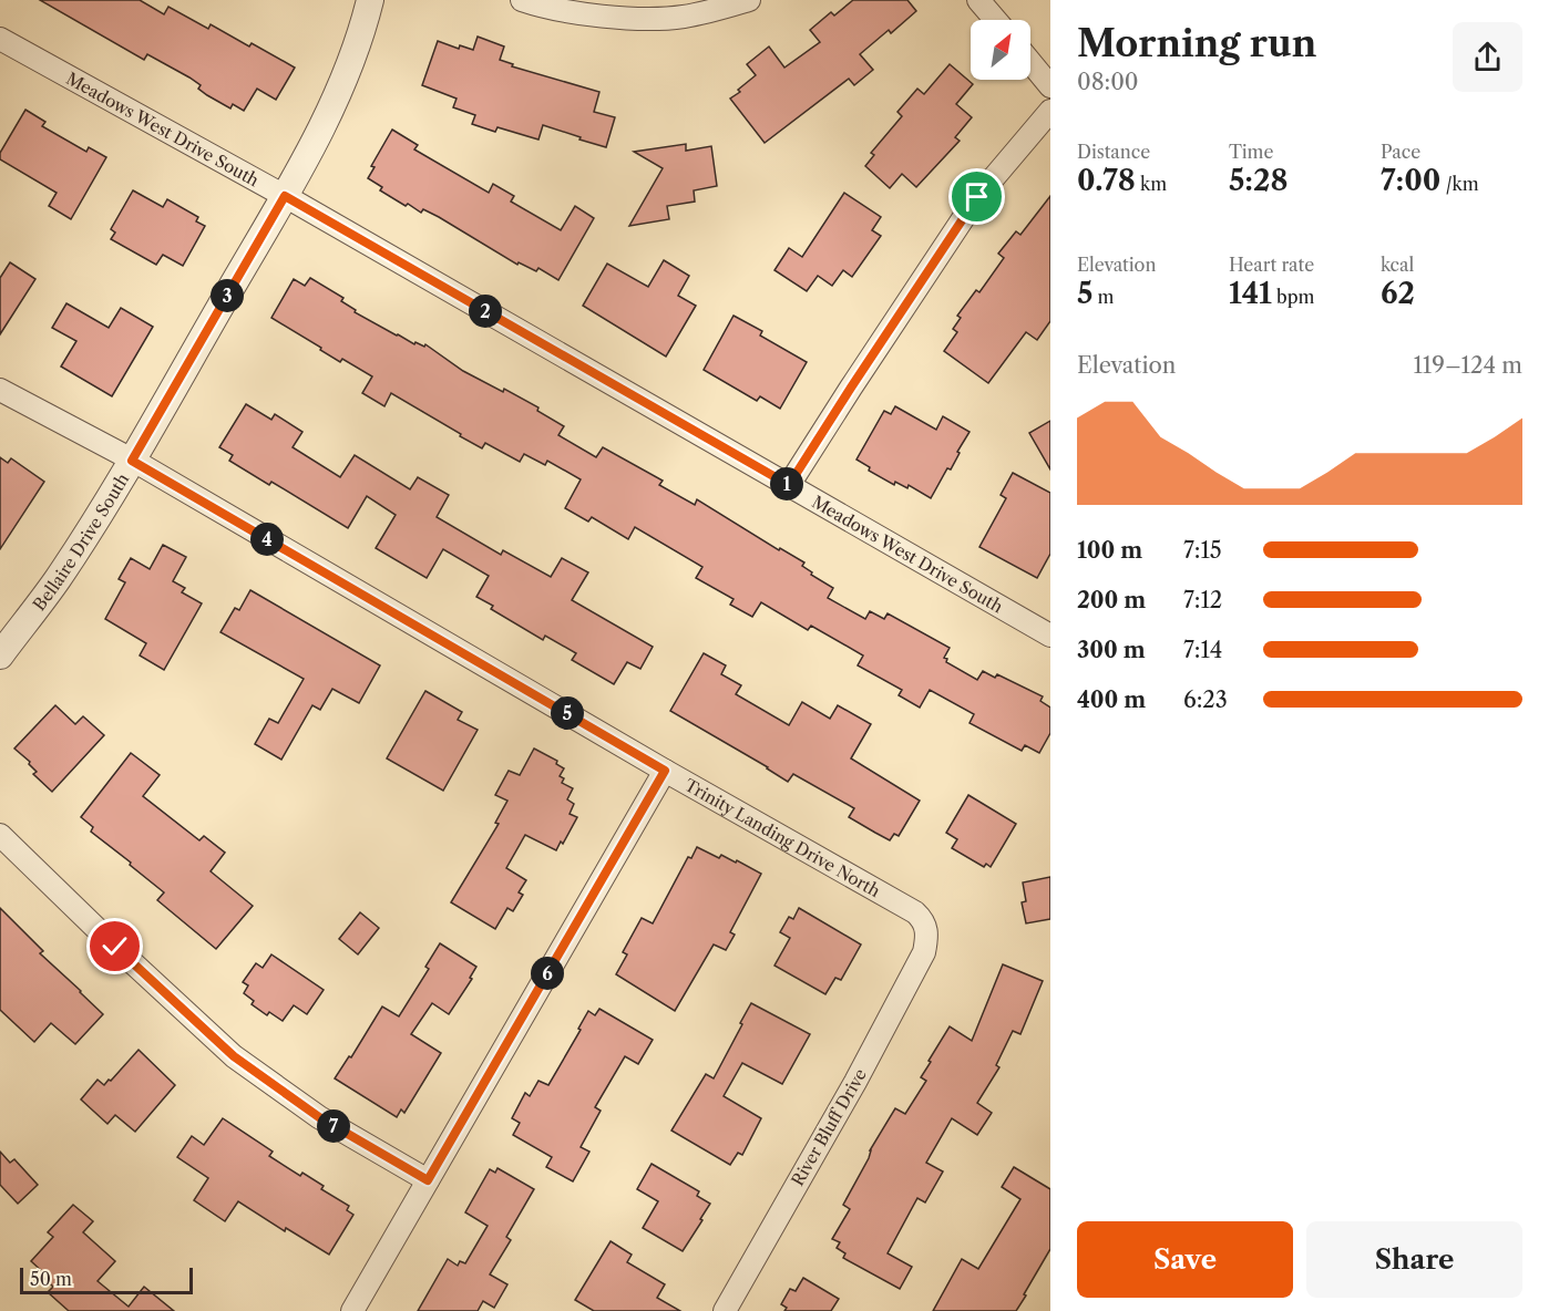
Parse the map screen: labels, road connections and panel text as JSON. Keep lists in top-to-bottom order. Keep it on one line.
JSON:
{"streets":{"street":["Meadows West Drive South","Bellaire Drive South","Trinity Landing Drive North","River Bluff Drive"]},"crossings":[["Meadows West Drive South","Bellaire Drive South"],["Bellaire Drive South","Trinity Landing Drive North"],["Trinity Landing Drive North","River Bluff Drive"]],"scale_bar":"50 m","north":"top right","page":{"heading":["Morning run","08:00"],"stats":[["Distance","0.78 km"],["Time","5:28"],["Pace","7:00 /km"],["Elevation","5 m"],["Heart rate","141 bpm"],["kcal","62"]],"pins":["3","2","1","4","5","6","7"],"chart":["Elevation","119–124 m"],"list":[{"name":"100 m","note":"7:15"},{"name":"200 m","note":"7:12"},{"name":"300 m","note":"7:14"},{"name":"400 m","note":"6:23"}],"buttons":["Save","Share"],"scale":"50 m"}}
